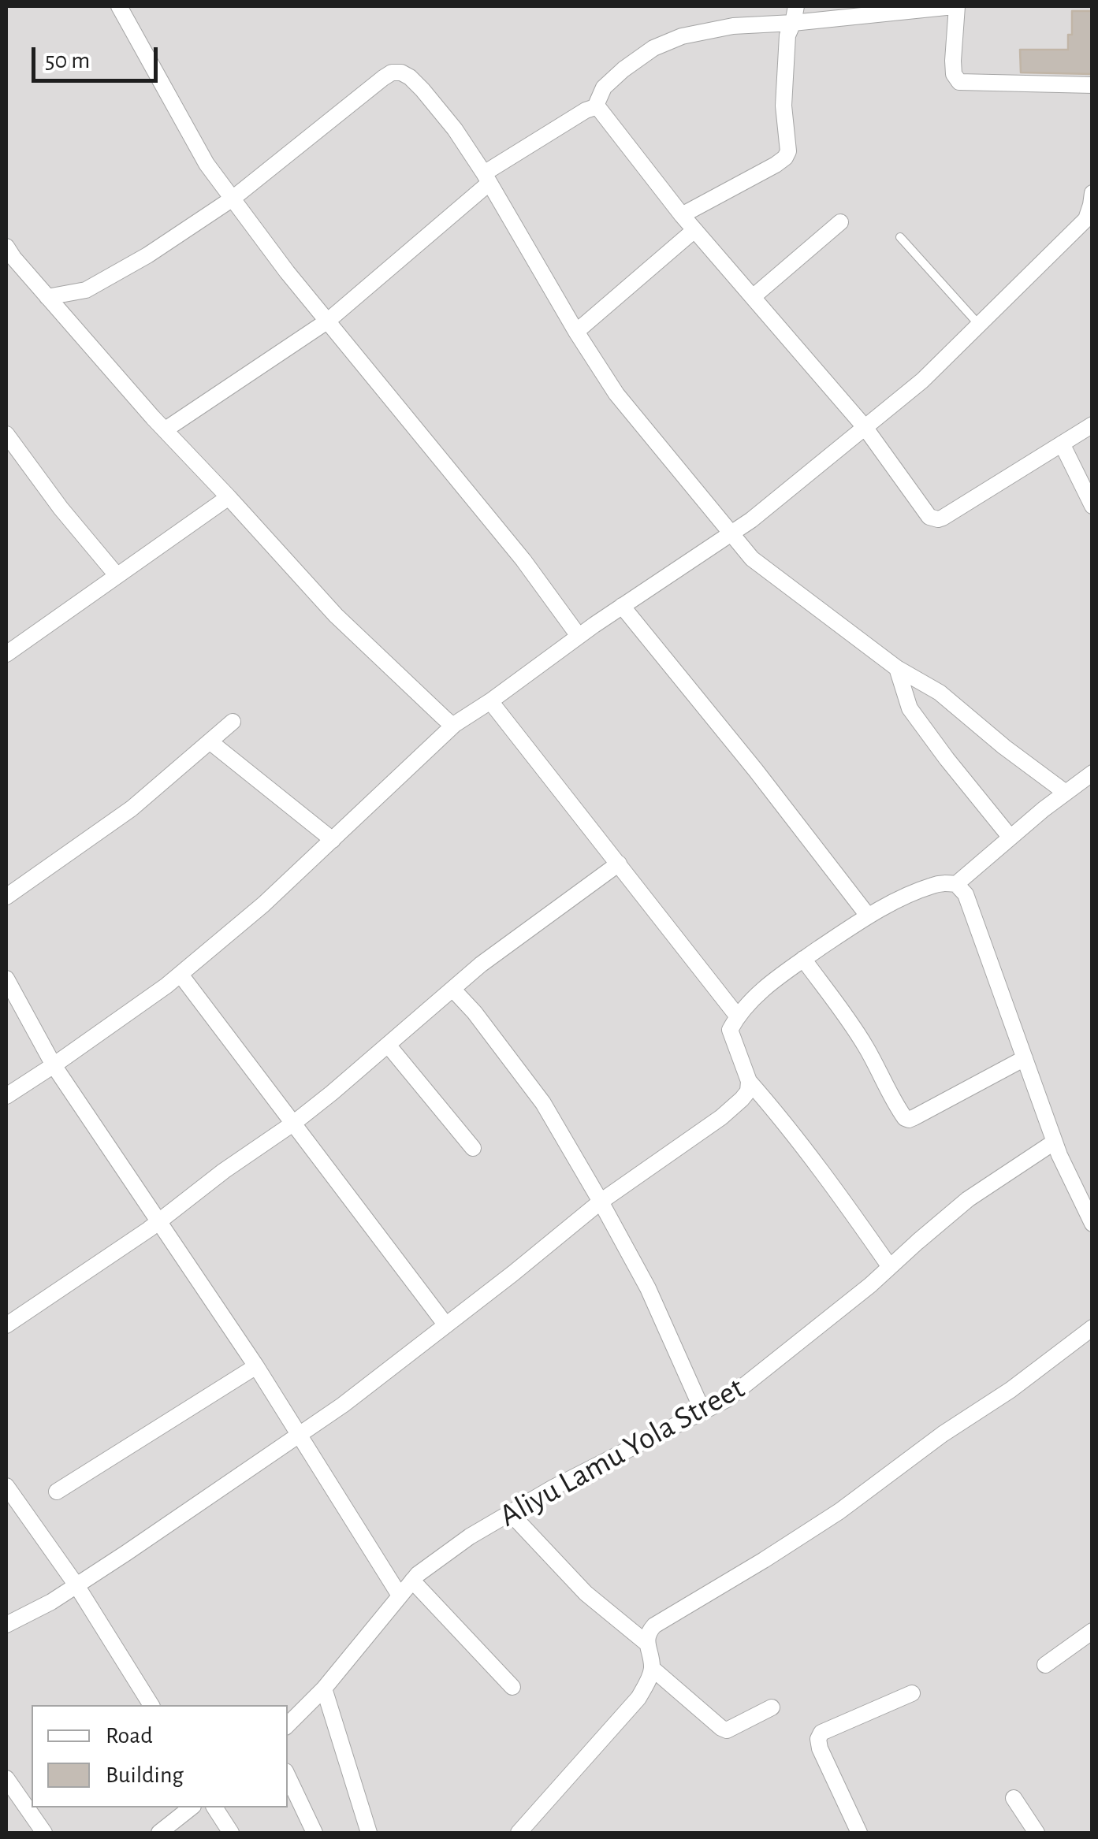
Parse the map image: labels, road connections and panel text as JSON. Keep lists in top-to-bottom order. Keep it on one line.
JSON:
{"streets":{"street":["Aliyu Lamu Yola Street"]},"legend":["Road","Building"],"scale_bar":"50 m"}
